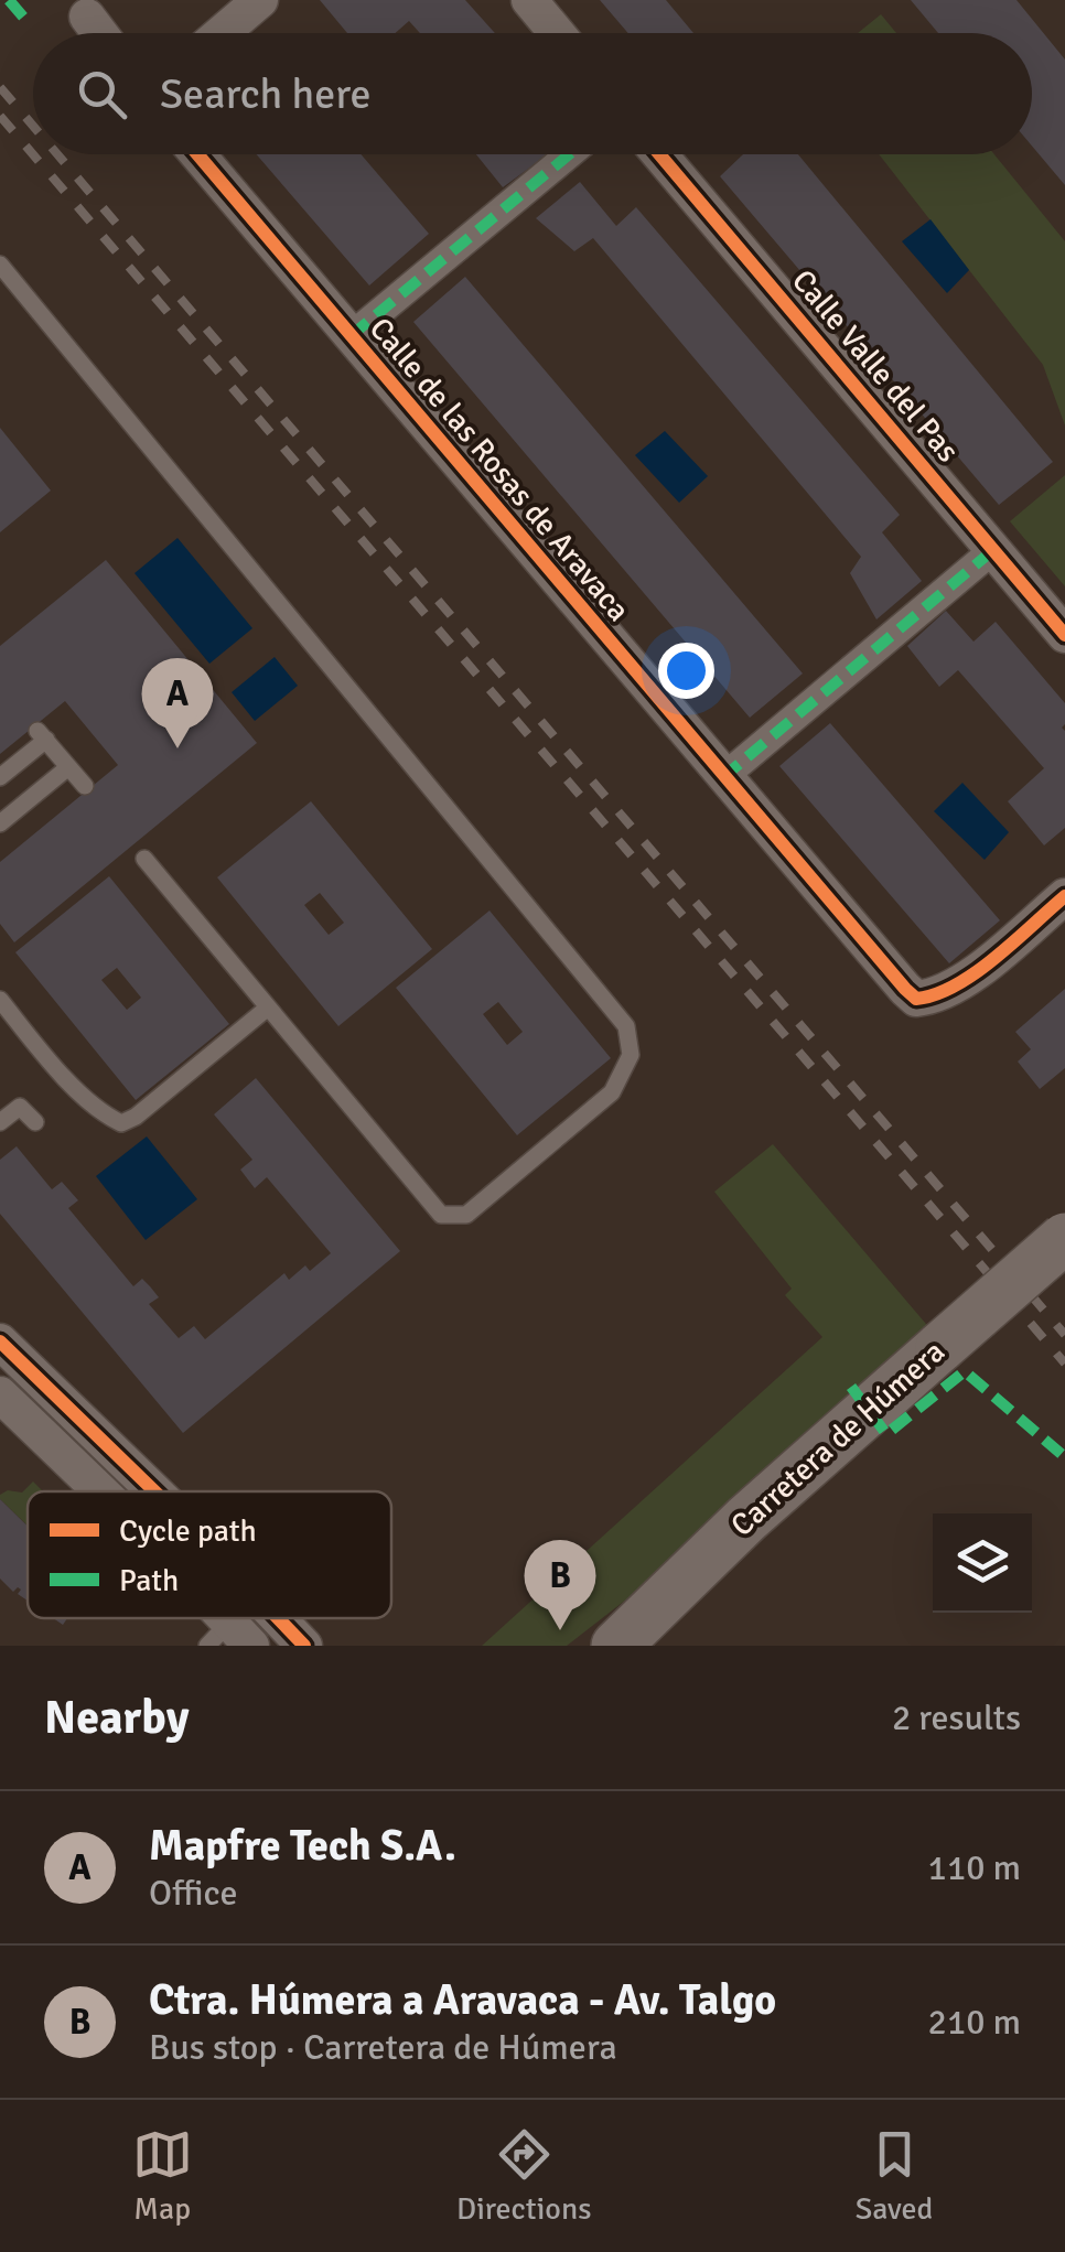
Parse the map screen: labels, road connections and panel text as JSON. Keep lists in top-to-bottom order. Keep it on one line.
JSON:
{"streets":{"main road":["Carretera de Húmera"],"street":["Calle Valle del Pas","Calle de las Rosas de Aravaca"]},"legend":["Cycle path","Path"],"page":{"search":"Search here","pins":["A","B"],"heading":["Nearby","2 results"],"list":[{"mark":"A","name":"Mapfre Tech S.A.","note":"Office","value":"110 m"},{"mark":"B","name":"Ctra. Húmera a Aravaca - Av. Talgo","note":"Bus stop · Carretera de Húmera","value":"210 m"}],"nav":["Map","Directions","Saved"]}}
